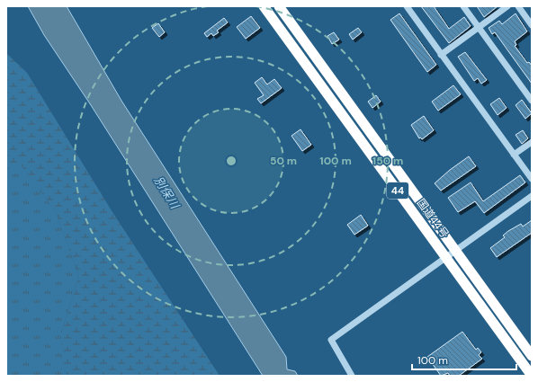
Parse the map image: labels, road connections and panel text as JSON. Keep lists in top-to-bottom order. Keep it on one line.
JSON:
{"streets":{"highway":["44","国道44号"]},"water":["別保川"],"scale_bar":"100 m","rings":["50 m","100 m","150 m"]}
